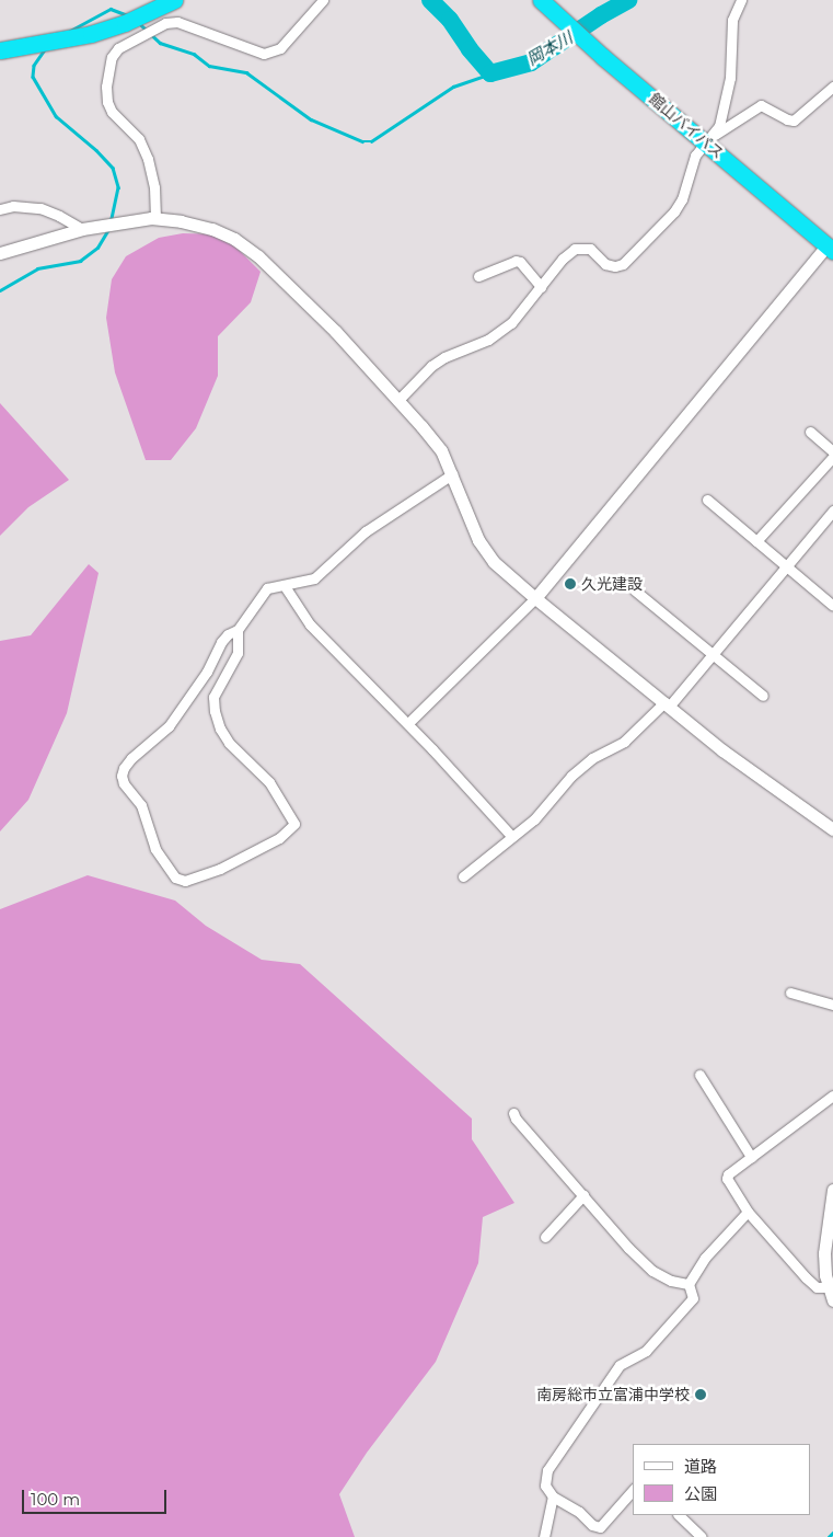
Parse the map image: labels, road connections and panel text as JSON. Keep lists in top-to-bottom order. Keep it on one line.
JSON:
{"streets":{"highway":["館山バイパス"]},"water":["岡本川"],"places":["久光建設","南房総市立富浦中学校"],"legend":["道路","公園"],"scale_bar":"100 m"}
